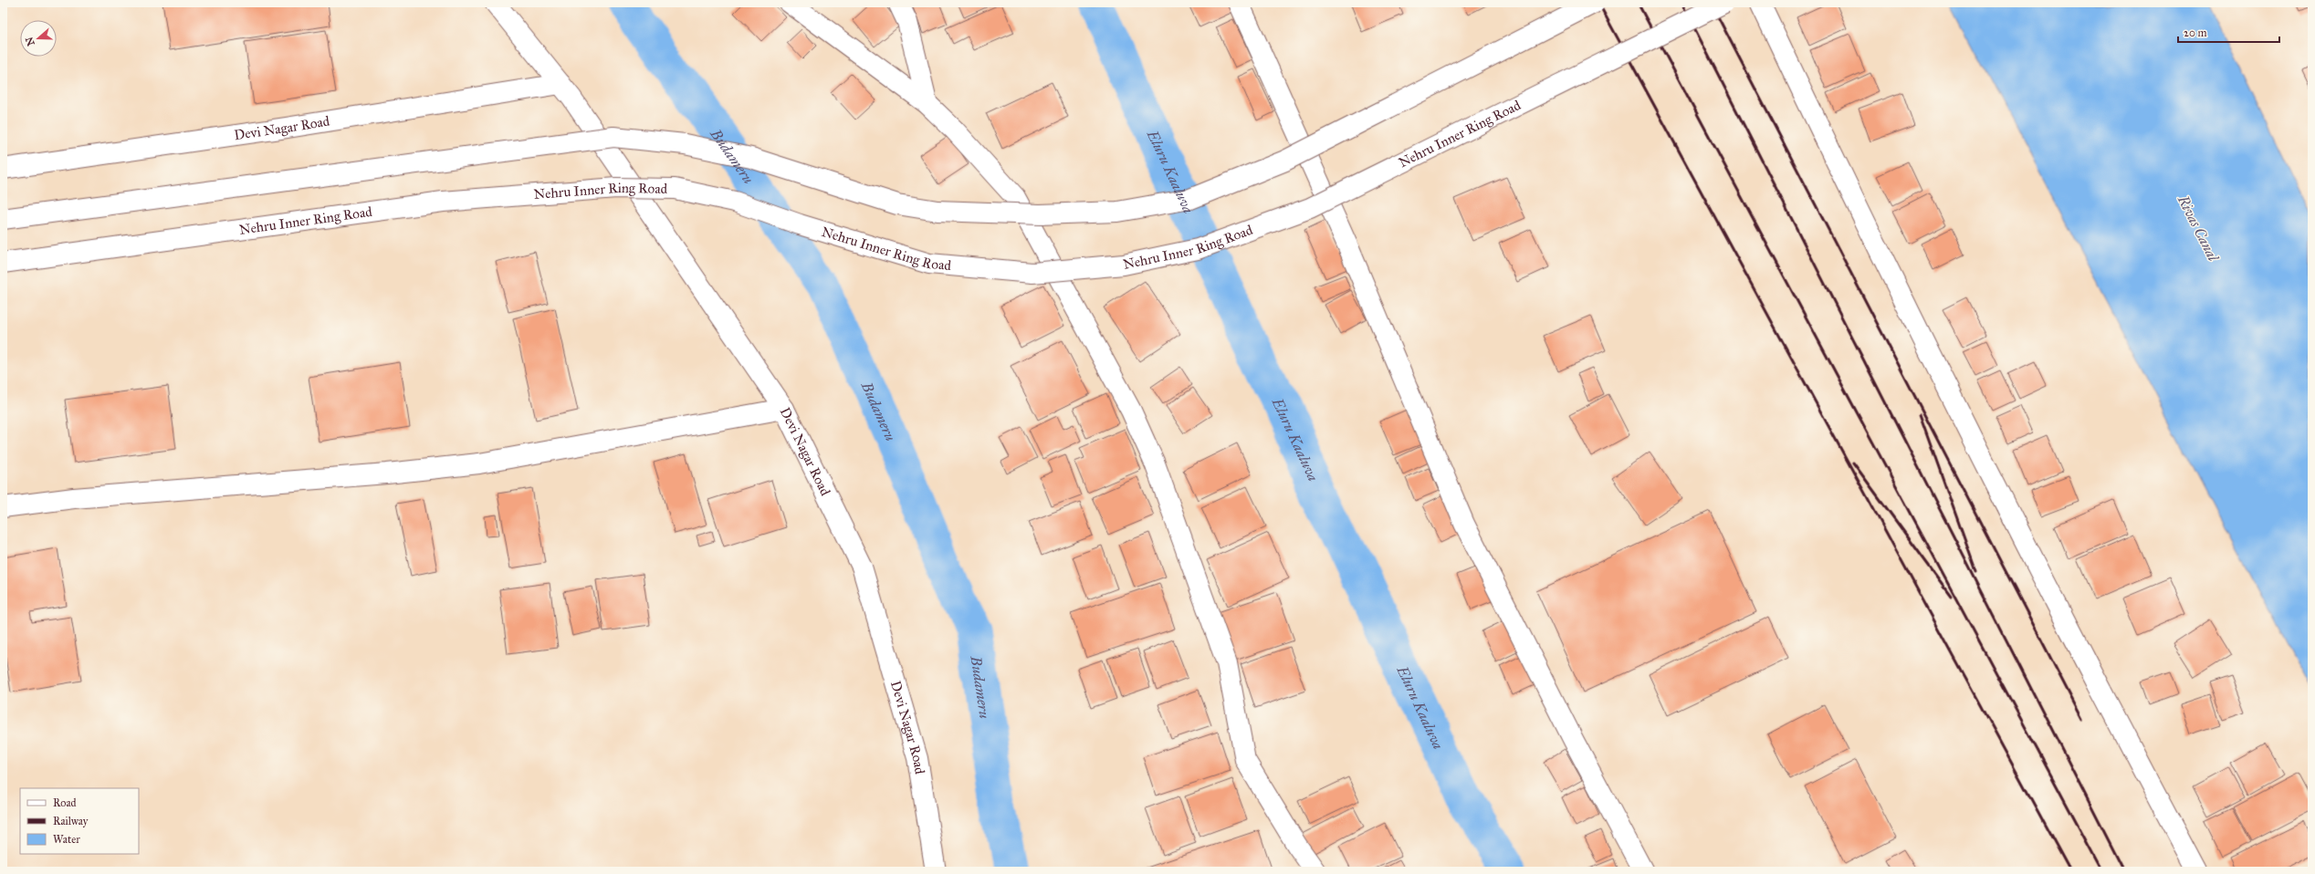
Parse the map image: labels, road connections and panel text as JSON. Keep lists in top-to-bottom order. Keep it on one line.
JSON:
{"streets":{"street":["Devi Nagar Road","Nehru Inner Ring Road"]},"water":["Budameru","Eluru Kaaluva","Rivas Canal"],"legend":["Road","Railway","Water"],"scale_bar":"20 m","north":"left"}
